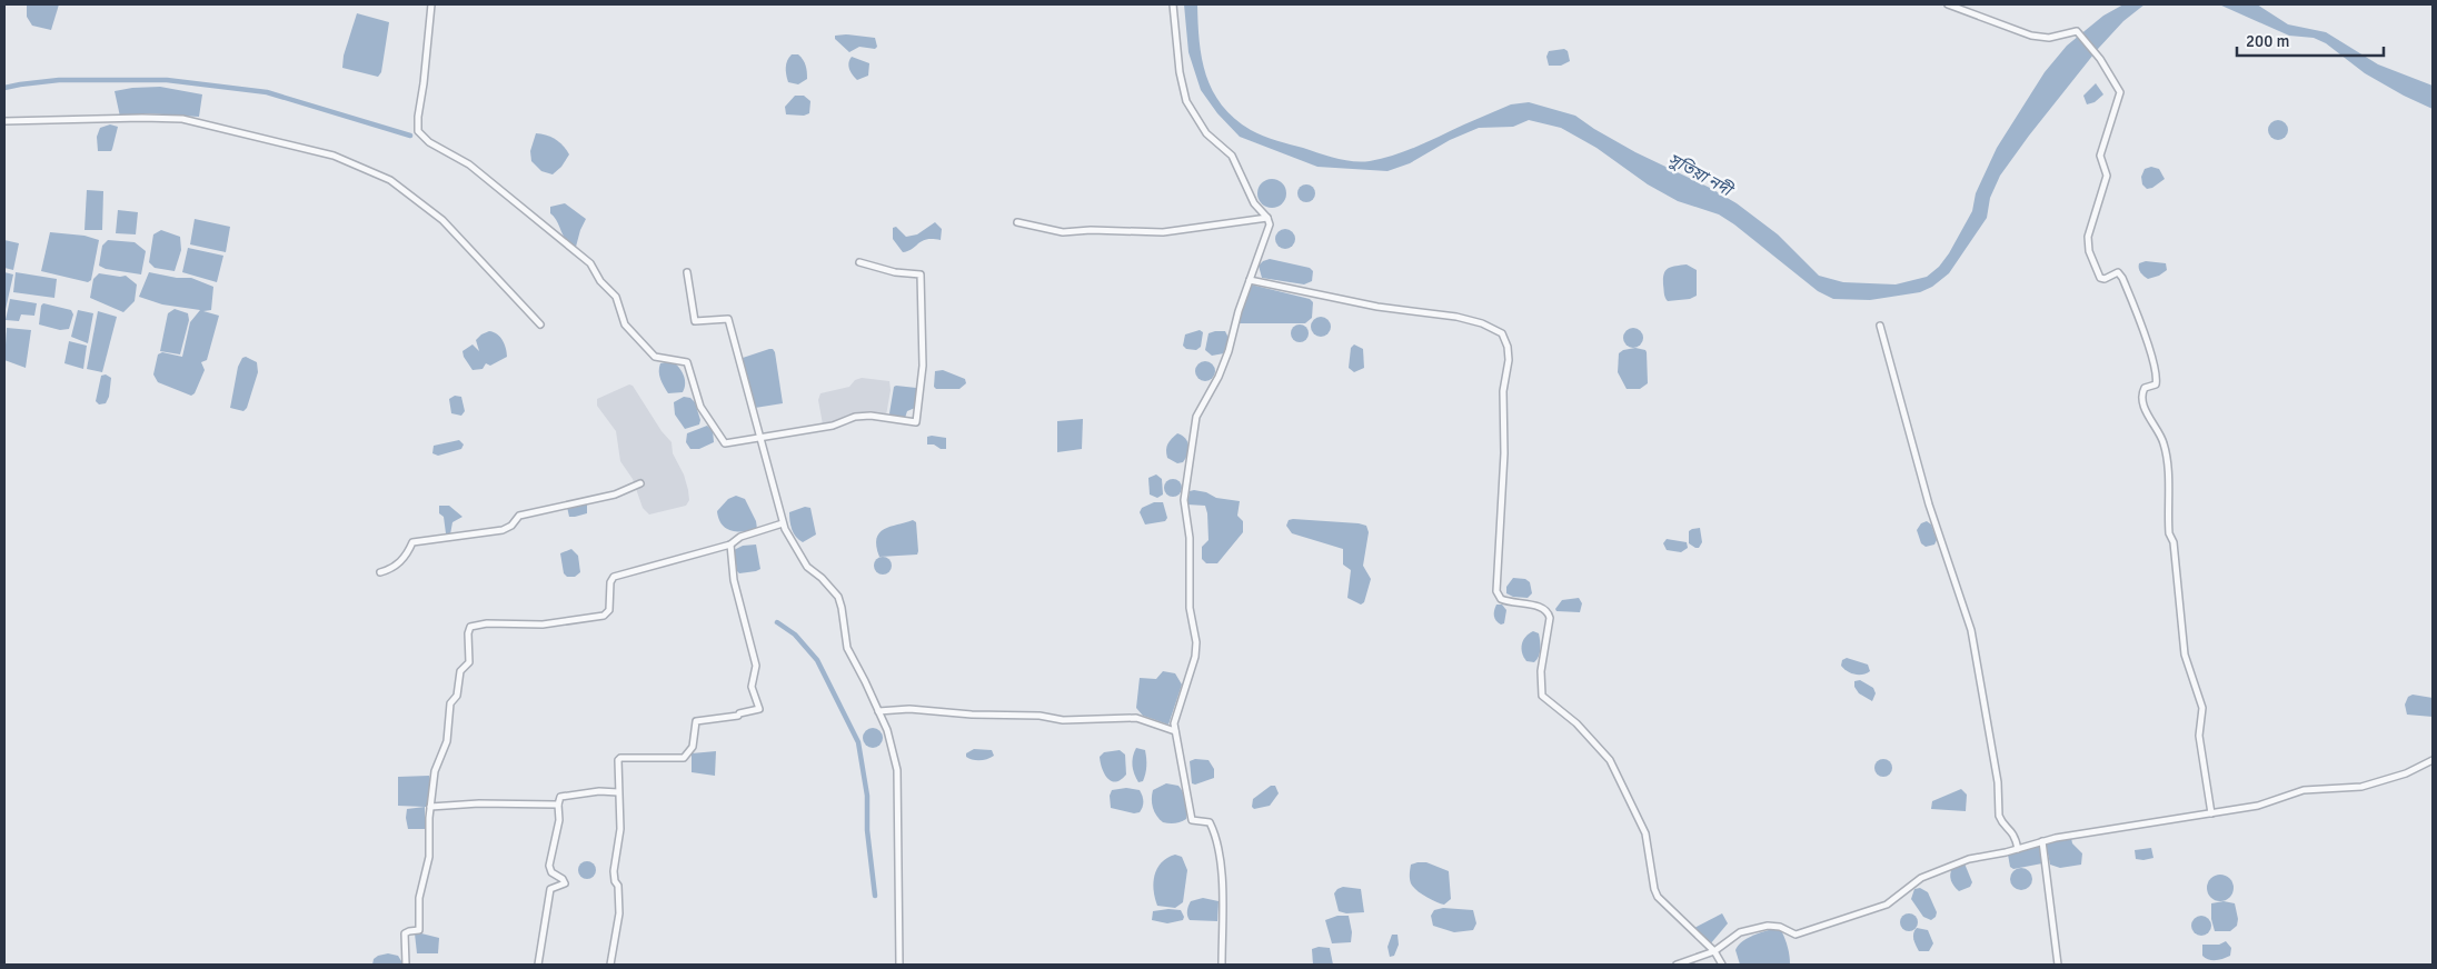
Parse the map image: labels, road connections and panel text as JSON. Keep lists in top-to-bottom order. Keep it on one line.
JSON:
{"water":["সুতিয়া নদী"],"scale_bar":"200 m"}
